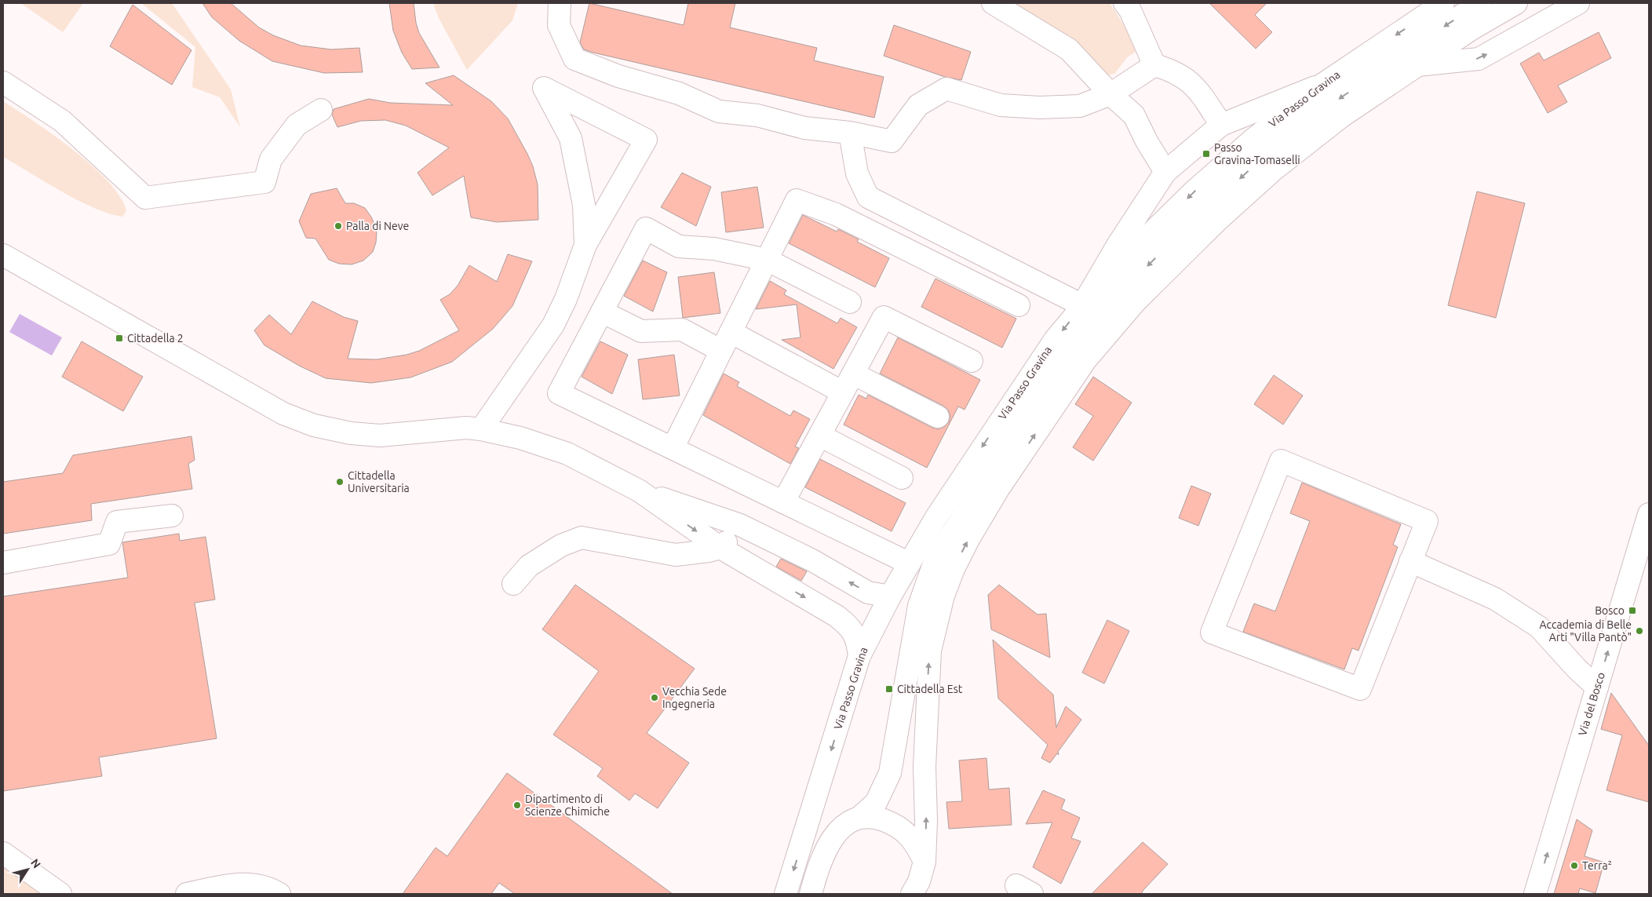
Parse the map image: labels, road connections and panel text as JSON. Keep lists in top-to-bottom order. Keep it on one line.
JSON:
{"streets":{"main road":["Via Passo Gravina","Via del Bosco"]},"one_way":["Via del Bosco"],"places":{"transit":["Passo Gravina-Tomaselli","Cittadella 2","Bosco","Cittadella Est"],"other":["Palla di Neve","Cittadella Universitaria","Accademia di Belle Arti \"Villa Pantò\"","Vecchia Sede Ingegneria","Dipartimento di Scienze Chimiche","Terra²"]},"north":"top right"}
